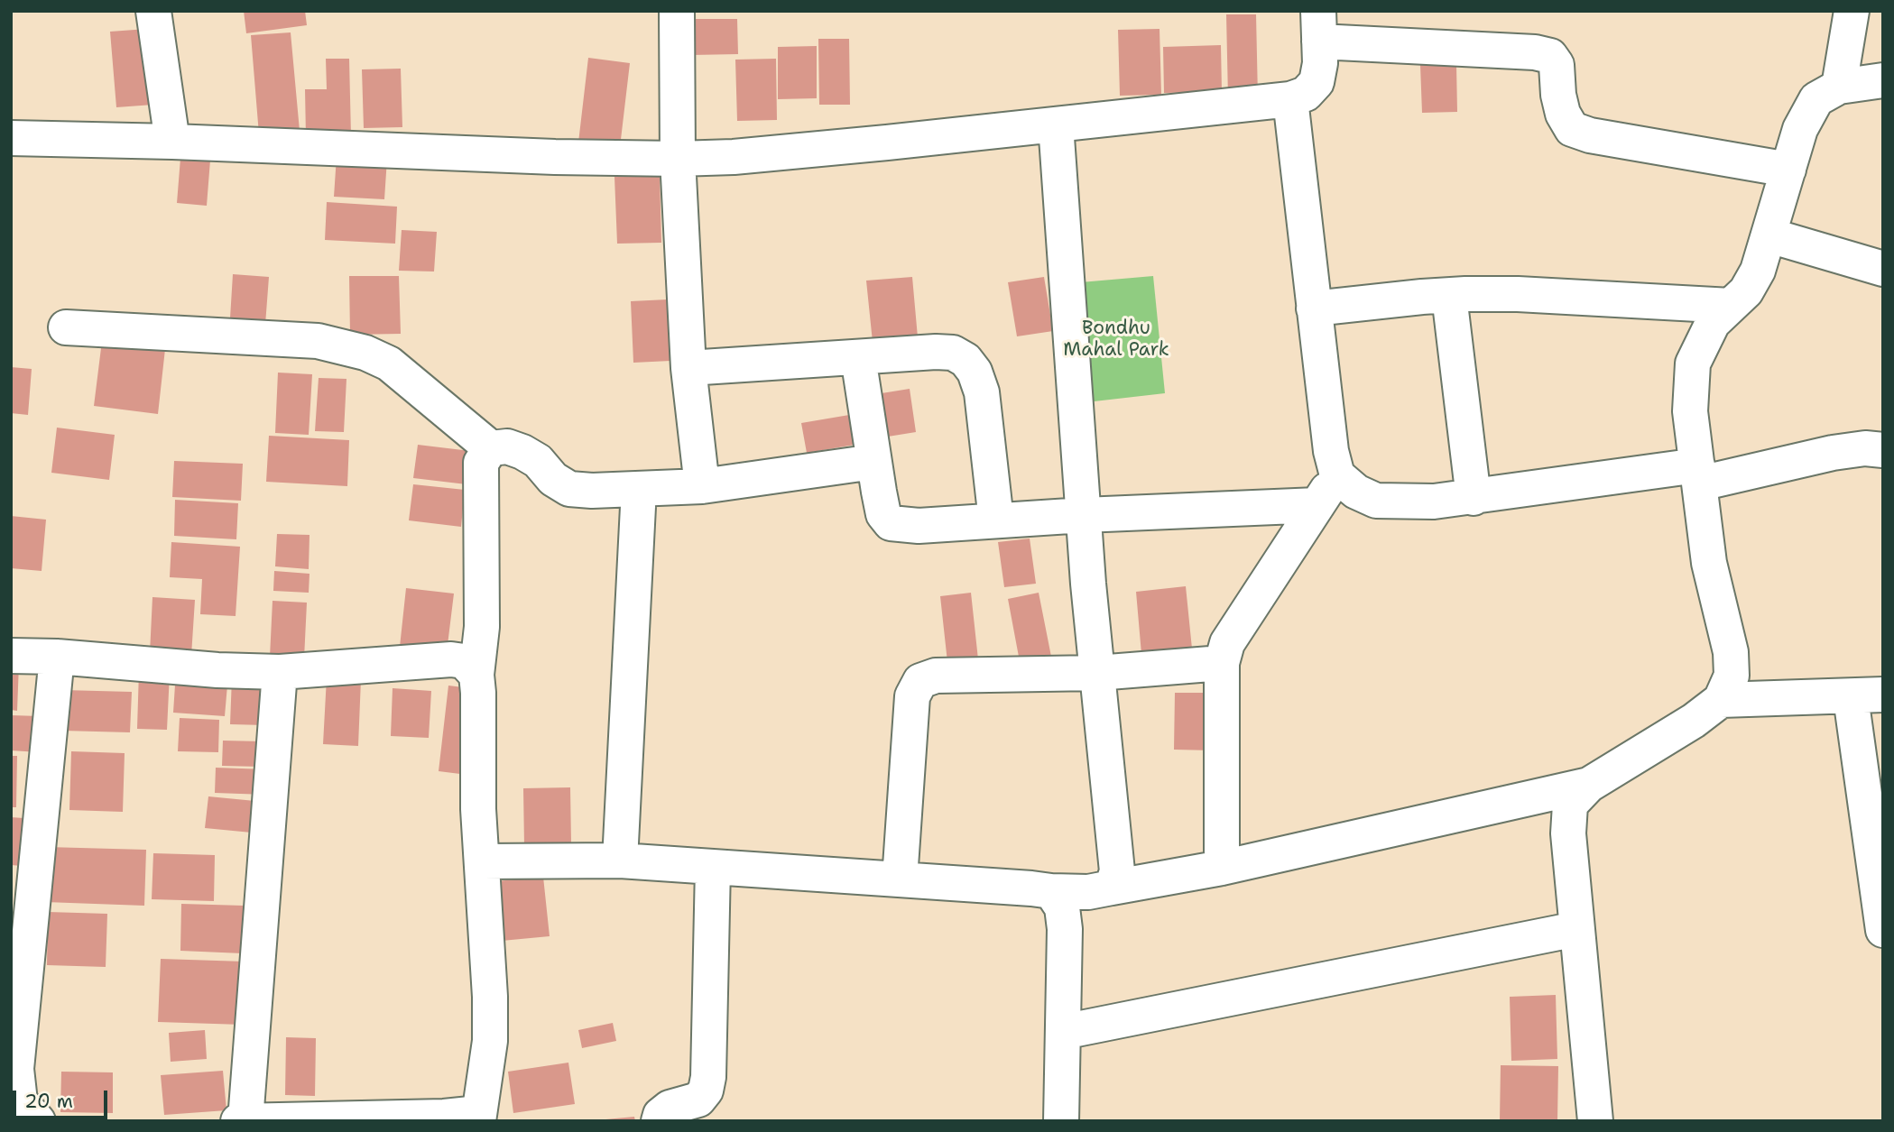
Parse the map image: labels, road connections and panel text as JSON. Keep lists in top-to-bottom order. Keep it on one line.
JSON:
{"parks":["Bondhu Mahal Park"],"scale_bar":"20 m"}
